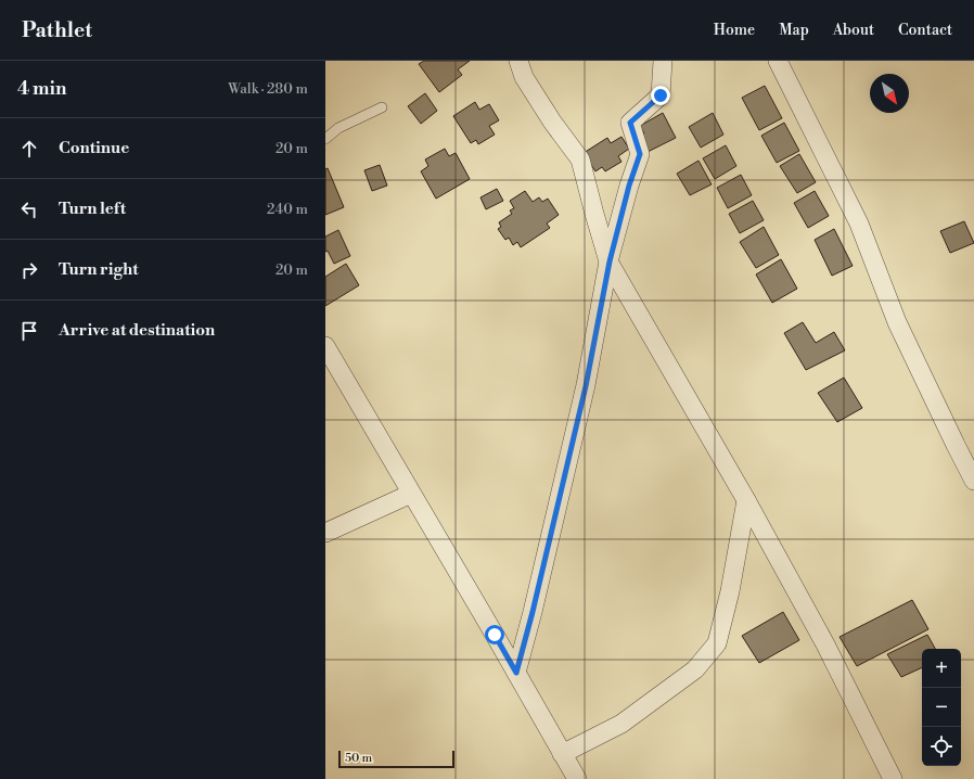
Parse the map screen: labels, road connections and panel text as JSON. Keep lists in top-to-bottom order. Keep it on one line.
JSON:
{"scale_bar":"50 m","north":"bottom right","page":{"header":"Pathlet","nav":["Home","Map","About","Contact"],"heading":["4 min","Walk · 280 m"],"list":[["Continue","20 m"],["Turn left","240 m"],["Turn right","20 m"],"Arrive at destination"],"map_buttons":["+","−"],"scale":"50 m"}}
